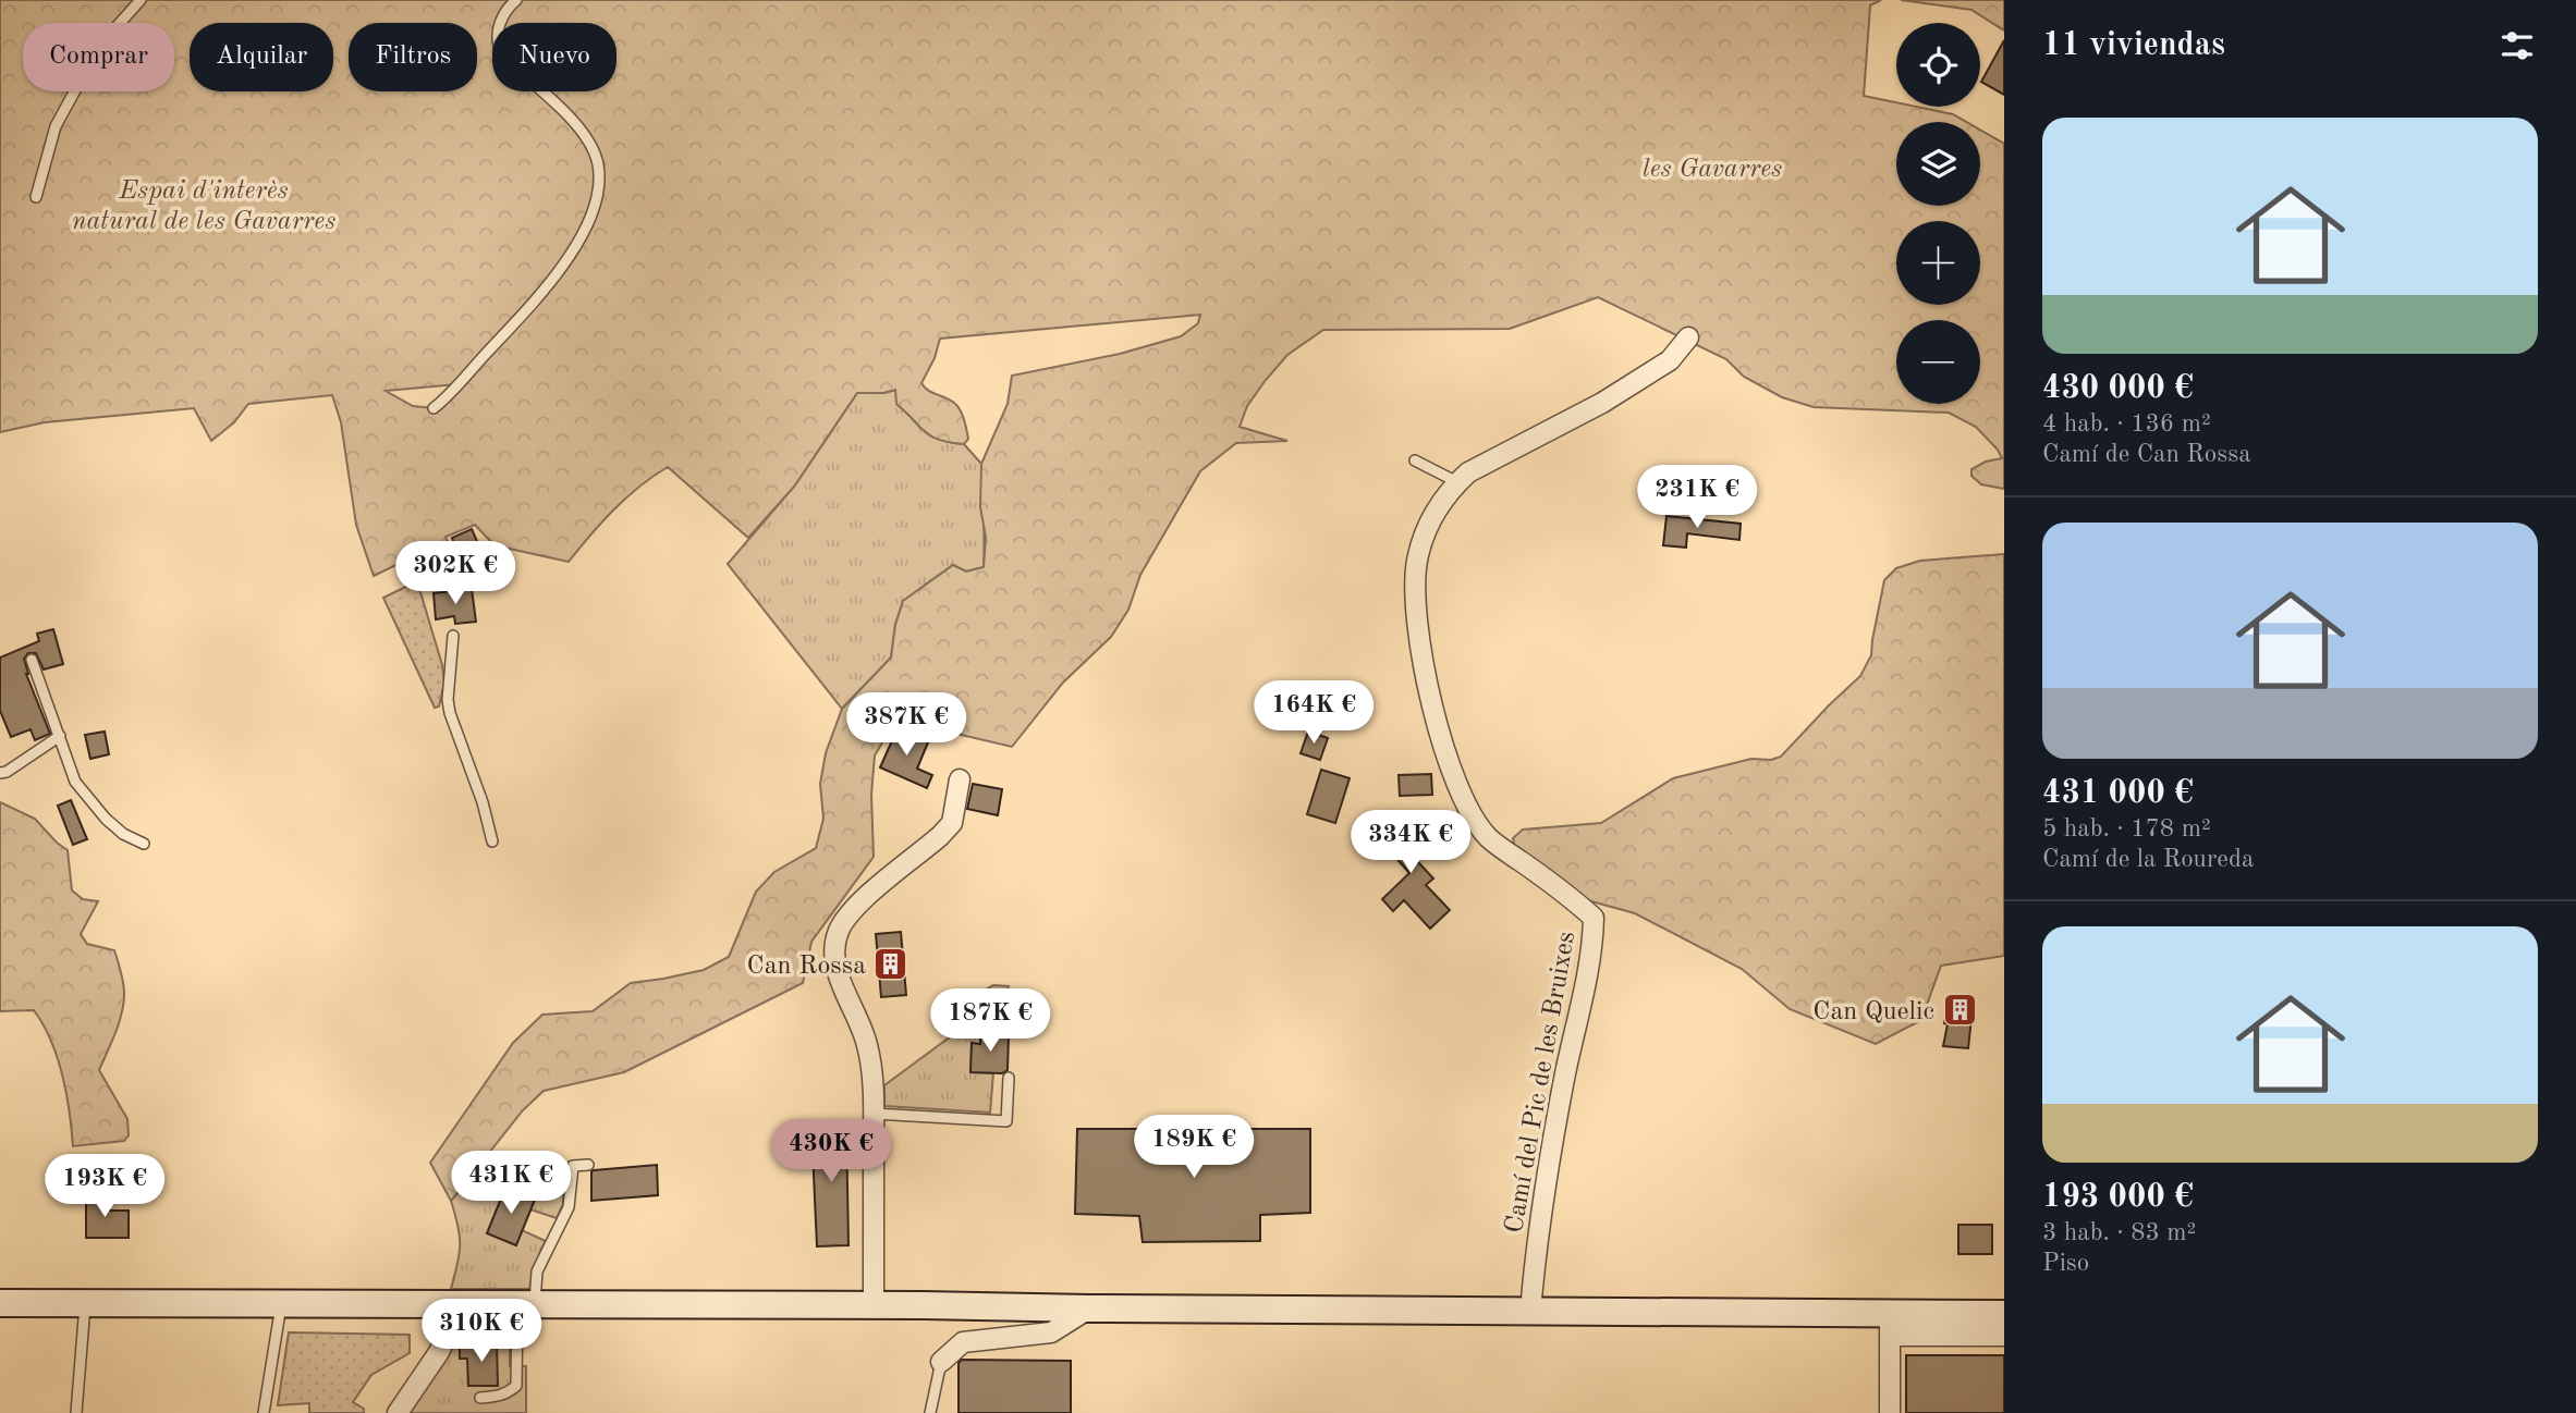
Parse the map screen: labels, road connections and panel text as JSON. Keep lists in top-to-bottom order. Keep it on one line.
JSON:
{"streets":{"street":["Camí del Pic de les Bruixes"]},"parks":["les Gavarres","Espai d'interès natural de les Gavarres"],"places":{"building":["Can Rossa","Can Quelic"]},"page":{"heading":"11 viviendas","map_buttons":["+","−"],"chip":["Comprar","Alquilar","Filtros","Nuevo"],"list":[{"name":"430 000 €","note":"4 hab. · 136 m² · Camí de Can Rossa"},{"name":"431 000 €","note":"5 hab. · 178 m² · Camí de la Roureda"},{"name":"193 000 €","note":"3 hab. · 83 m² · Piso"}],"price":["231K €","302K €","164K €","387K €","334K €","187K €","189K €","430K €","431K €","193K €","310K €"]}}
